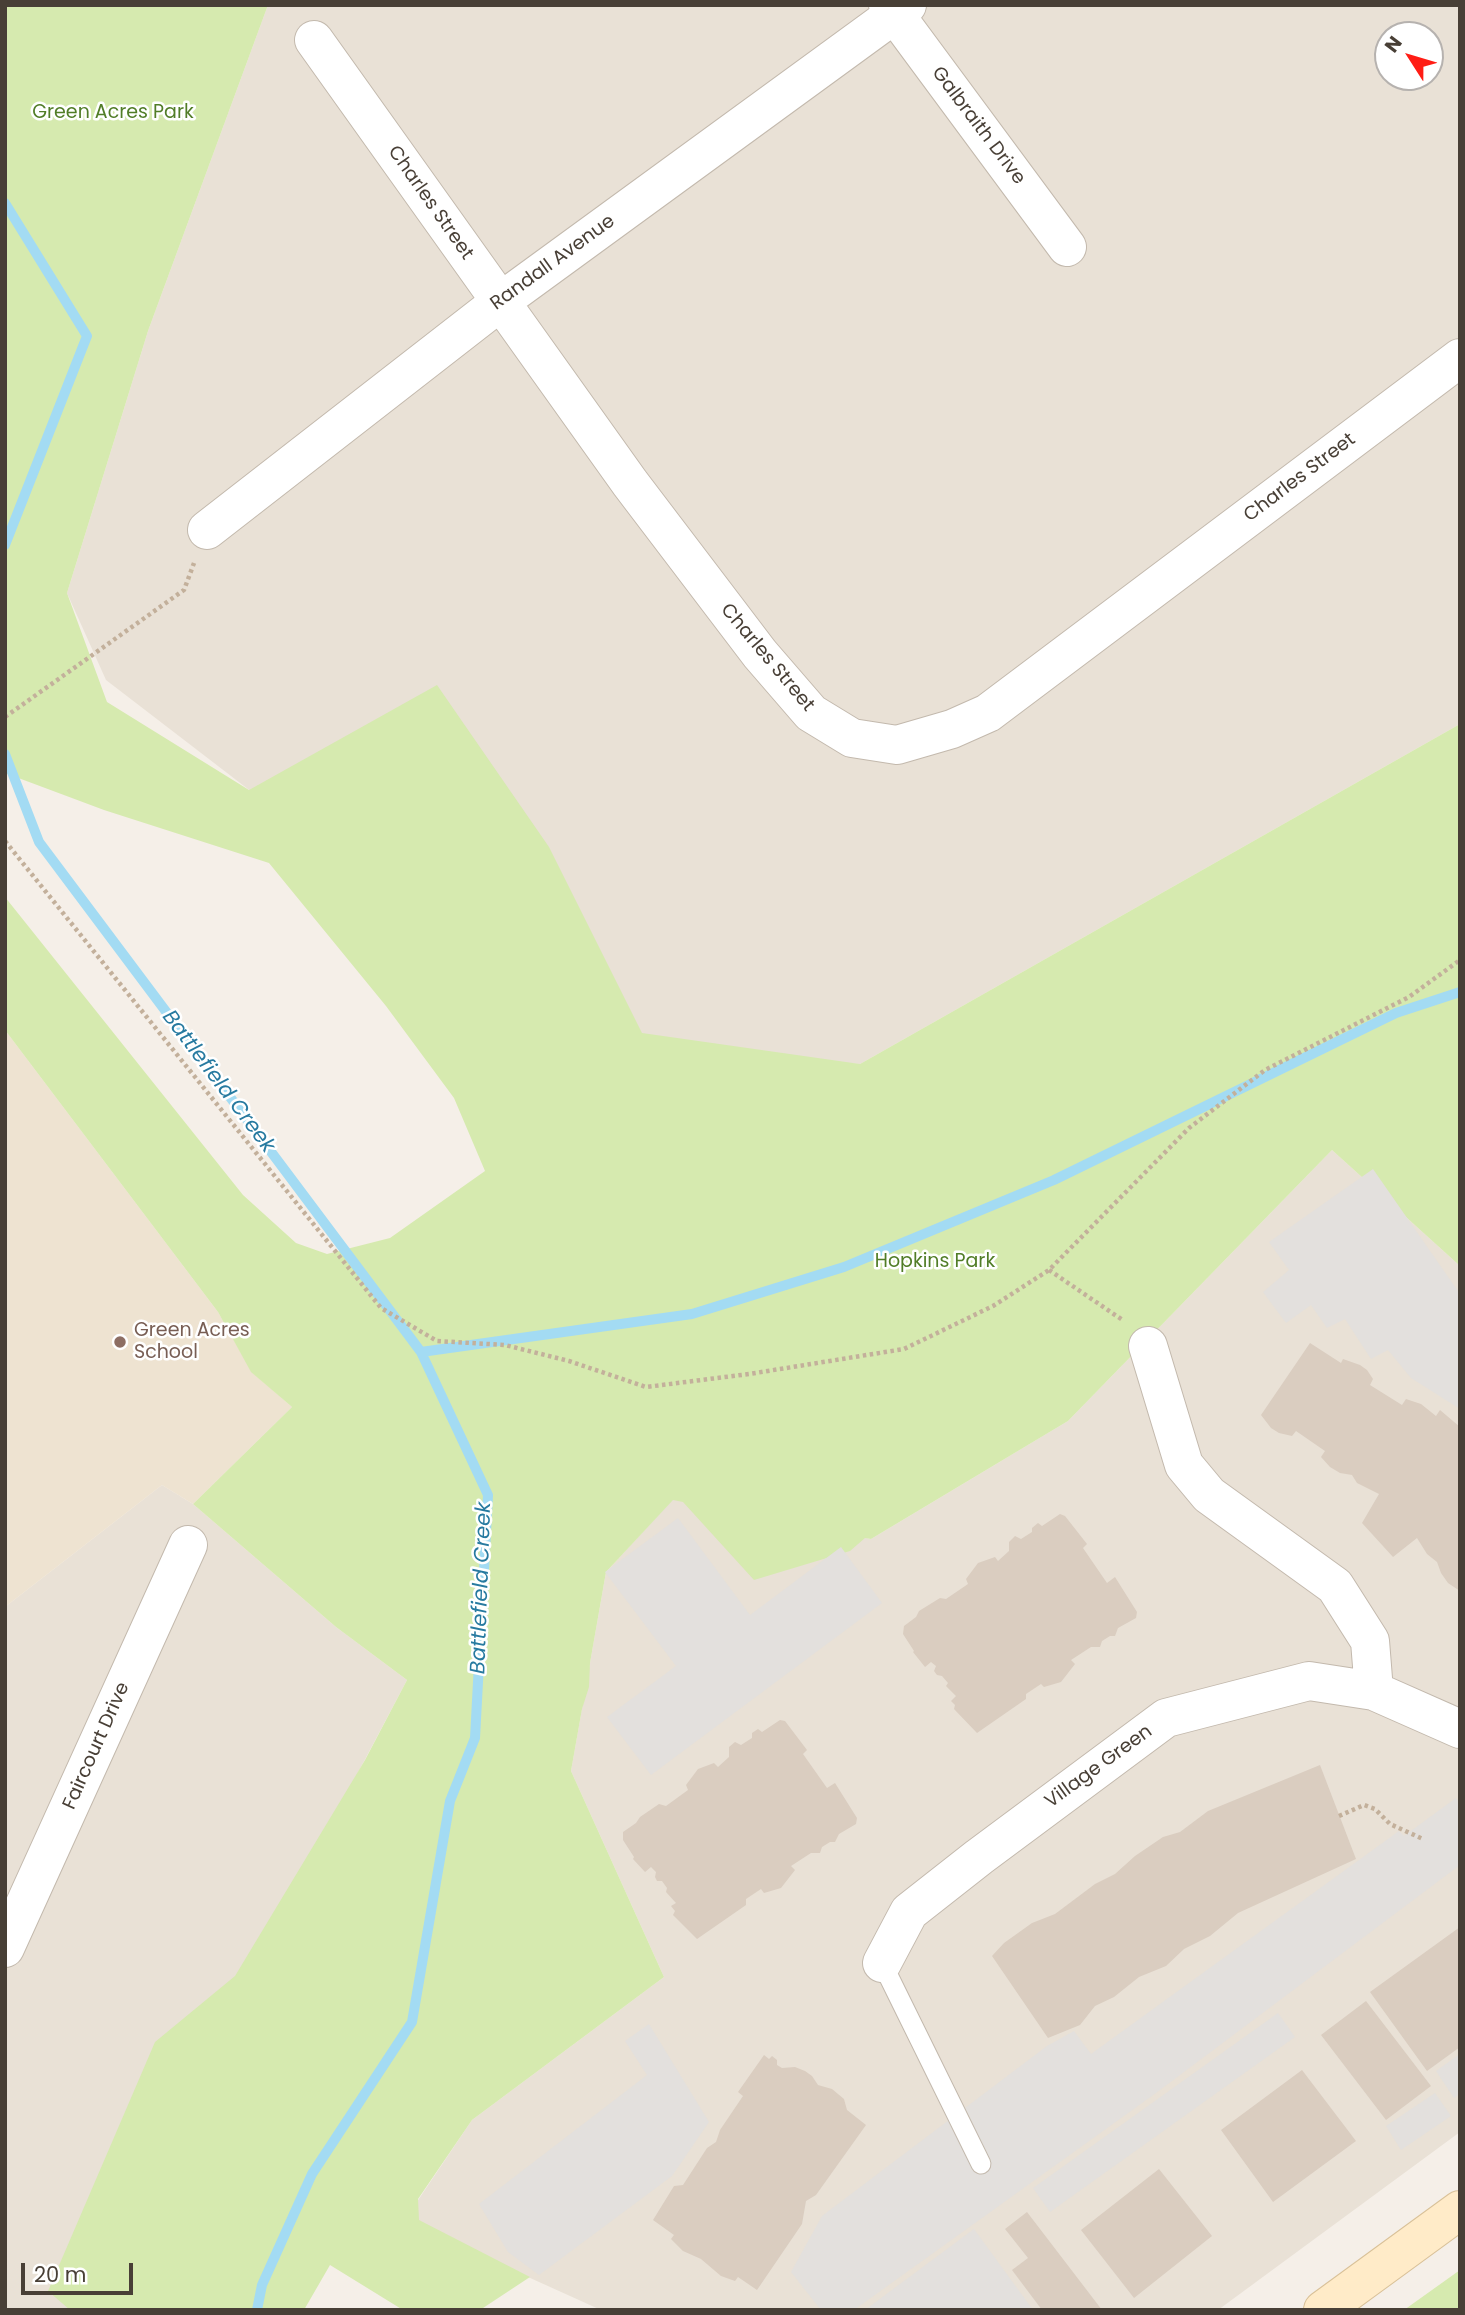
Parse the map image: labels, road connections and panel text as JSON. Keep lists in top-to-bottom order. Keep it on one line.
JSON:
{"streets":{"street":["Galbraith Drive","Charles Street","Randall Avenue","Faircourt Drive","Village Green"]},"crossings":[["Galbraith Drive","Randall Avenue"],["Charles Street","Randall Avenue"]],"water":["Battlefield Creek"],"parks":["Green Acres Park","Hopkins Park"],"places":["Green Acres School"],"scale_bar":"20 m","north":"top left"}
